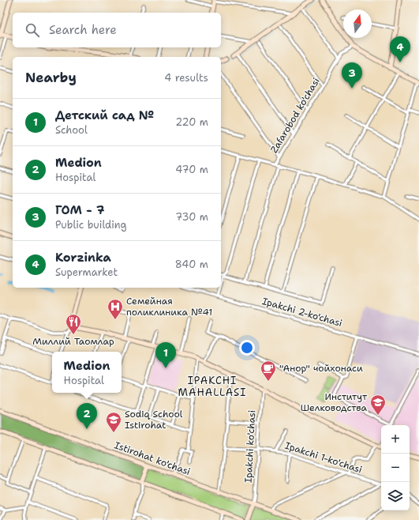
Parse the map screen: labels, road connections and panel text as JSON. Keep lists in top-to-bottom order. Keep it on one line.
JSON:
{"streets":{"main road":["Istirohat ko'chasi"],"street":["Zafarobod ko'chasi","Ipakchi 2-ko'chasi","Ipakchi ko'chasi","Ipakchi 1-ko'chasi"]},"crossings":[["Ipakchi ko'chasi","Ipakchi 1-ko'chasi"],["Ipakchi ko'chasi","Istirohat ko'chasi"]],"districts":["IPAKCHI MAHALLASI"],"places":{"hospital":["Семейная поликлиника №41"],"restaurant":["Миллий Таомлар"],"cafe":["\"Анор\" чойхонаси"],"school or university":["Институт Шелководства","Sodiq School Istirohat"]},"north":"top","page":{"search":"Search here","pins":["4","3","1","2"],"heading":["Nearby","4 results"],"list":[{"mark":"1","name":"Детский сад №","note":"School","value":"220 m"},{"mark":"2","name":"Medion","note":"Hospital","value":"470 m"},{"mark":"3","name":"ГОМ - 7","note":"Public building","value":"730 m"},{"mark":"4","name":"Korzinka","note":"Supermarket","value":"840 m"}],"popup":["Medion","Hospital"],"map_buttons":["+","−"]}}
